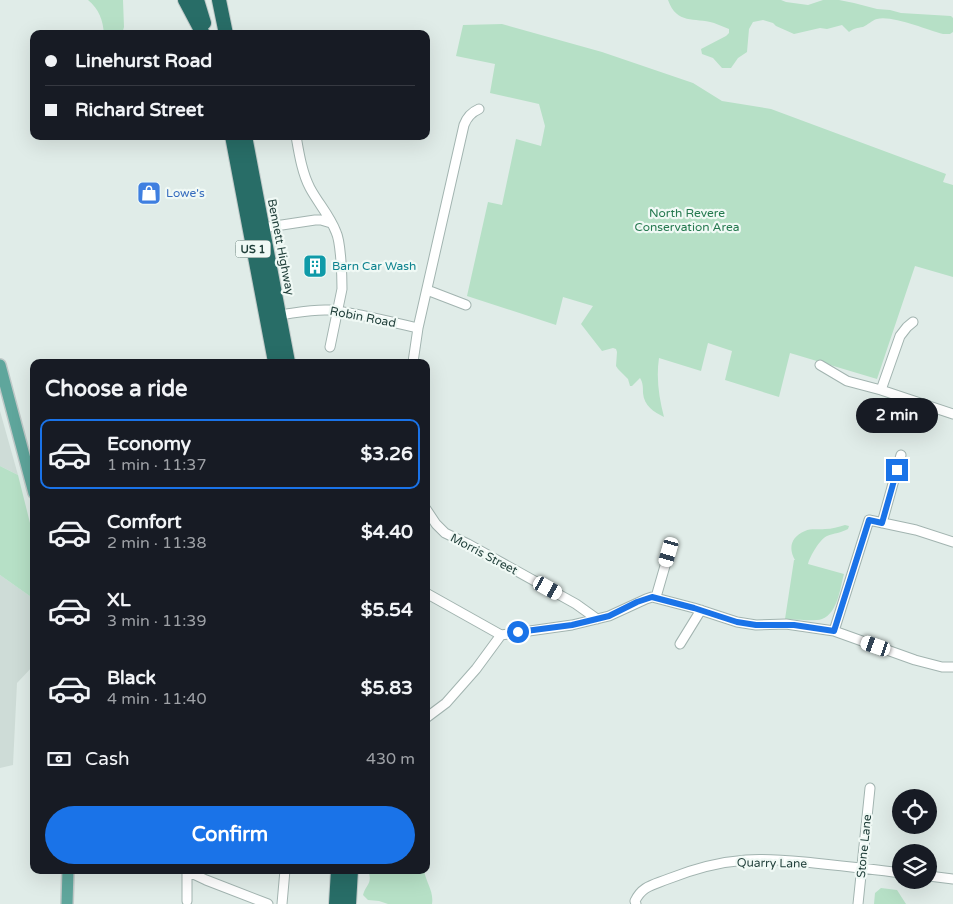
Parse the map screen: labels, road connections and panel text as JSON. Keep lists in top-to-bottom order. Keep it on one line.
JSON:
{"streets":{"highway":["Bennett Highway","US 1"],"street":["Robin Road","Morris Street","Stone Lane","Quarry Lane"]},"crossings":[["Bennett Highway","Robin Road"],["Stone Lane","Quarry Lane"]],"parks":["North Revere Conservation Area"],"places":{"shop":["Lowe's"],"building":["Barn Car Wash"]},"page":{"banner":["Linehurst Road","Richard Street"],"heading":"Choose a ride","bubble":"2 min","list":[{"name":"Economy","note":"1 min · 11:37","value":"$3.26"},{"name":"Comfort","note":"2 min · 11:38","value":"$4.40"},{"name":"XL","note":"3 min · 11:39","value":"$5.54"},{"name":"Black","note":"4 min · 11:40","value":"$5.83"}],"pay":["Cash","430 m"],"buttons":"Confirm"}}
